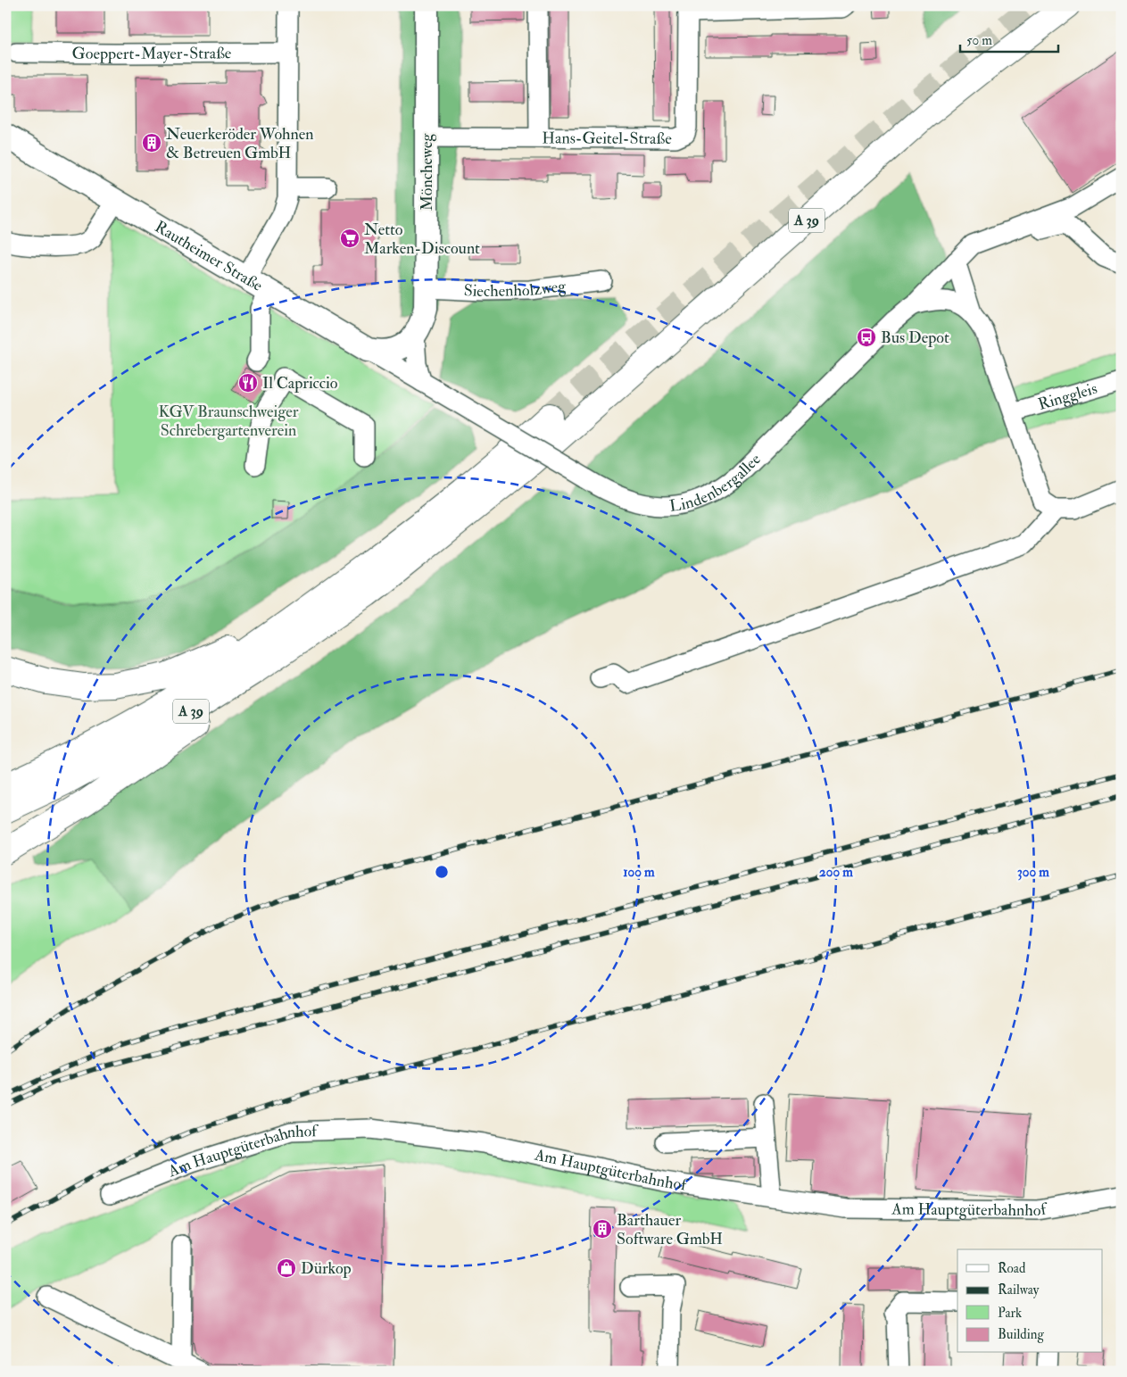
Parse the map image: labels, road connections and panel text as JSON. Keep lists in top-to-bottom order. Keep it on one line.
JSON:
{"streets":{"highway":["A 39"],"main road":["Möncheweg","Rautheimer Straße"],"street":["Goeppert-Mayer-Straße","Hans-Geitel-Straße","Siechenholzweg","Ringgleis","Lindenbergallee","Am Hauptgüterbahnhof"]},"crossings":[["Hans-Geitel-Straße","Möncheweg"],["Möncheweg","Rautheimer Straße"],["Möncheweg","Siechenholzweg"],["Rautheimer Straße","Lindenbergallee"],["Ringgleis","Lindenbergallee"]],"parks":["KGV Braunschweiger Schrebergartenverein"],"places":{"building":["Neuerkeröder Wohnen & Betreuen GmbH","Barthauer Software GmbH"],"supermarket":["Netto Marken-Discount"],"bus stop":["Bus Depot"],"restaurant":["Il Capriccio"],"shop":["Dürkop"]},"legend":["Road","Railway","Park","Building"],"scale_bar":"50 m","rings":["100 m","200 m","300 m"]}
